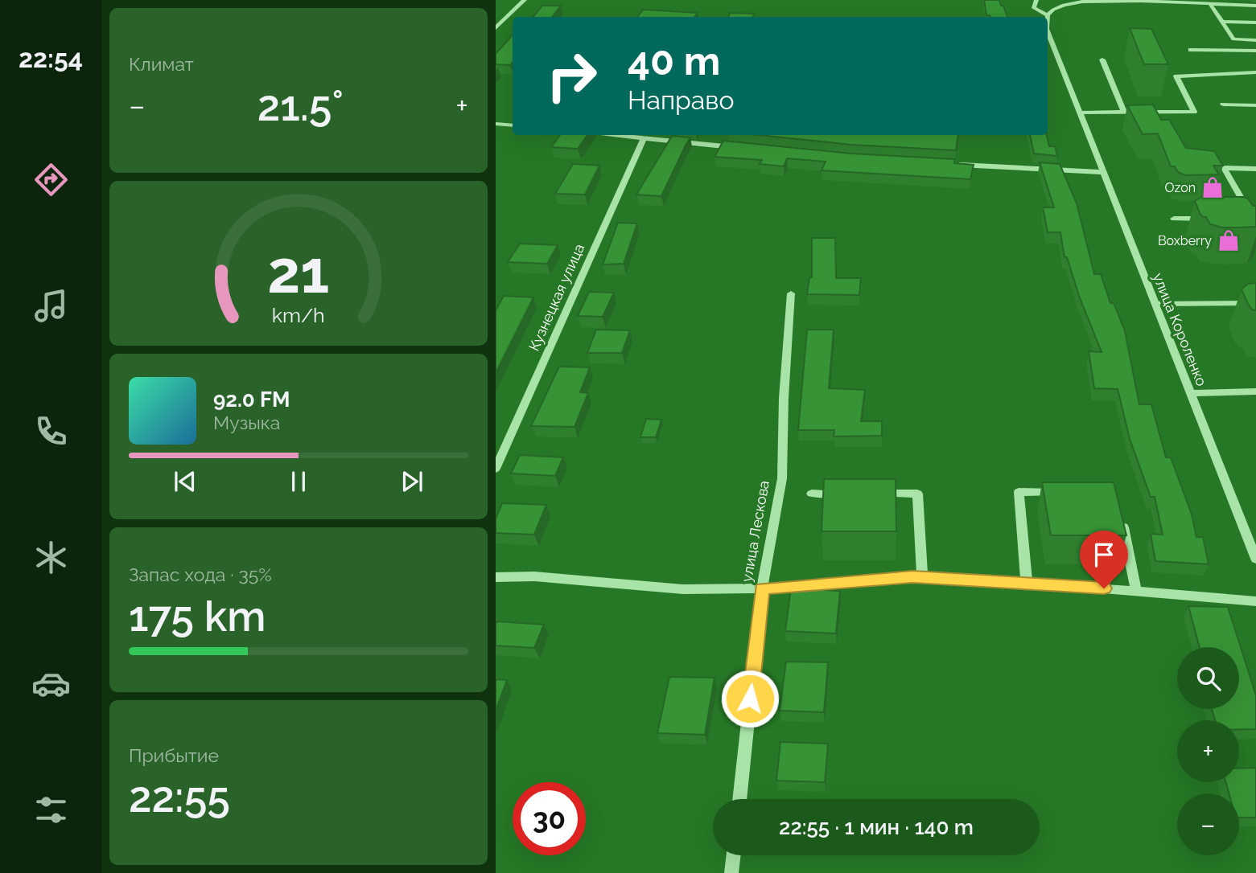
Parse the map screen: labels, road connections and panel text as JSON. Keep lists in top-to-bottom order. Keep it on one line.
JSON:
{"streets":{"street":["Кузнецкая улица","улица Короленко","улица Лескова"]},"places":{"shop":["Ozon","Boxberry"]},"page":{"tabs":"22:54","tile":["Климат",["Запас хода · 35%","175 km"],["Прибытие","22:55"]],"turn":["40 m","Направо"],"heat":["−","21.5°","+"],"song":["92.0 FM","Музыка"],"map_buttons":["+","−"],"limit":"30","trip":"22:55 · 1 мин · 140 m","gauge":["21","km/h"]}}
